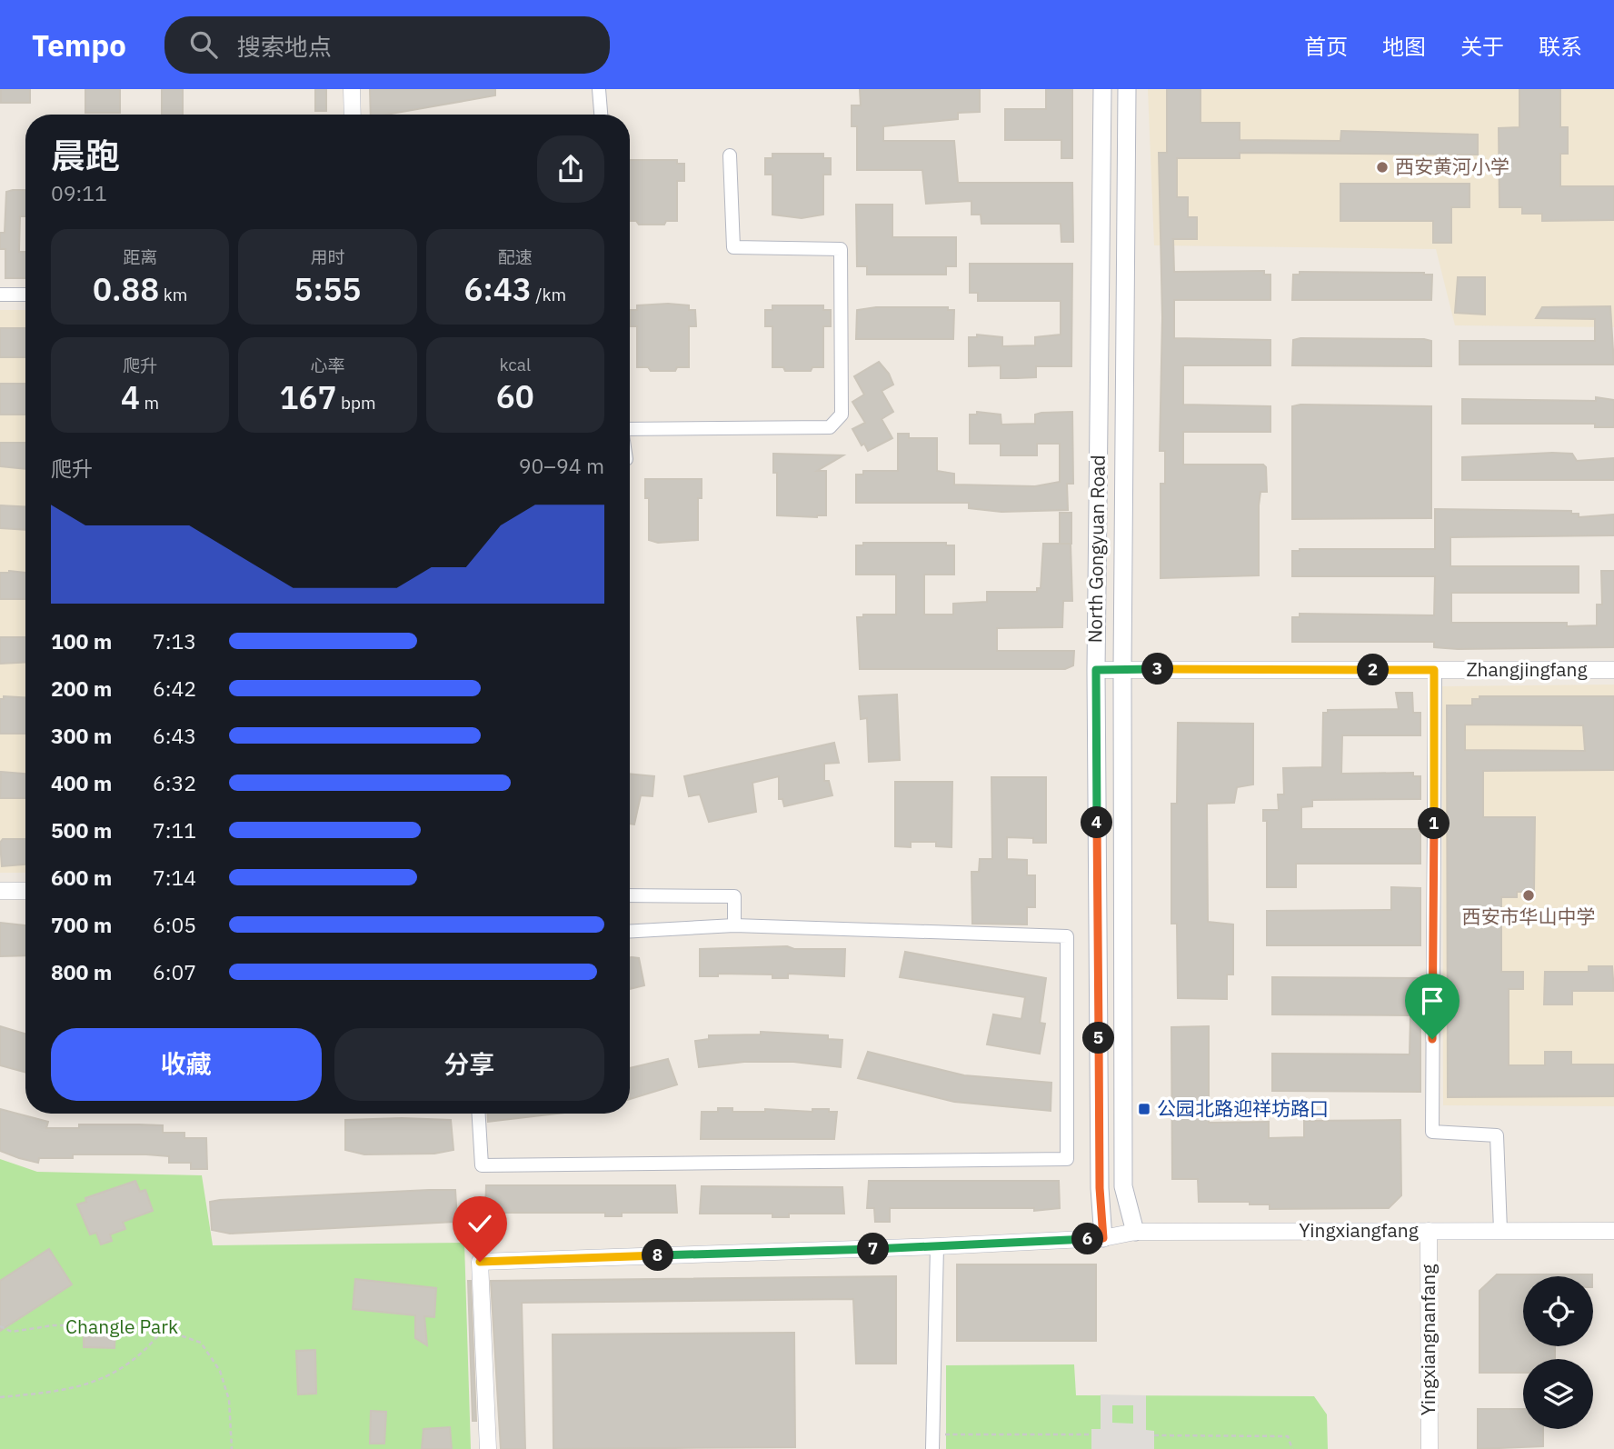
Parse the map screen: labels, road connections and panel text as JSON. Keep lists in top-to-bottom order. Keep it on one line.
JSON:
{"streets":{"main road":["North Gongyuan Road"],"street":["Zhangjingfang","Yingxiangfang","Yingxiangnanfang"]},"crossings":[["North Gongyuan Road","Zhangjingfang"],["North Gongyuan Road","Yingxiangfang"],["Yingxiangfang","Yingxiangnanfang"]],"parks":["Changle Park"],"places":{"other":["西安黄河小学","西安市华山中学"],"transit":["公园北路迎祥坊路口"]},"page":{"header":"Tempo","search":"搜索地点","nav":["首页","地图","关于","联系"],"heading":["晨跑","09:11"],"stats":[["距离","0.88 km"],["用时","5:55"],["配速","6:43 /km"],["爬升","4 m"],["心率","167 bpm"],["kcal","60"]],"chart":["爬升","90–94 m"],"list":[{"name":"100 m","note":"7:13"},{"name":"200 m","note":"6:42"},{"name":"300 m","note":"6:43"},{"name":"400 m","note":"6:32"},{"name":"500 m","note":"7:11"},{"name":"600 m","note":"7:14"},{"name":"700 m","note":"6:05"},{"name":"800 m","note":"6:07"}],"pins":["3","2","4","1","5","6","7","8"],"buttons":["收藏","分享"]}}
